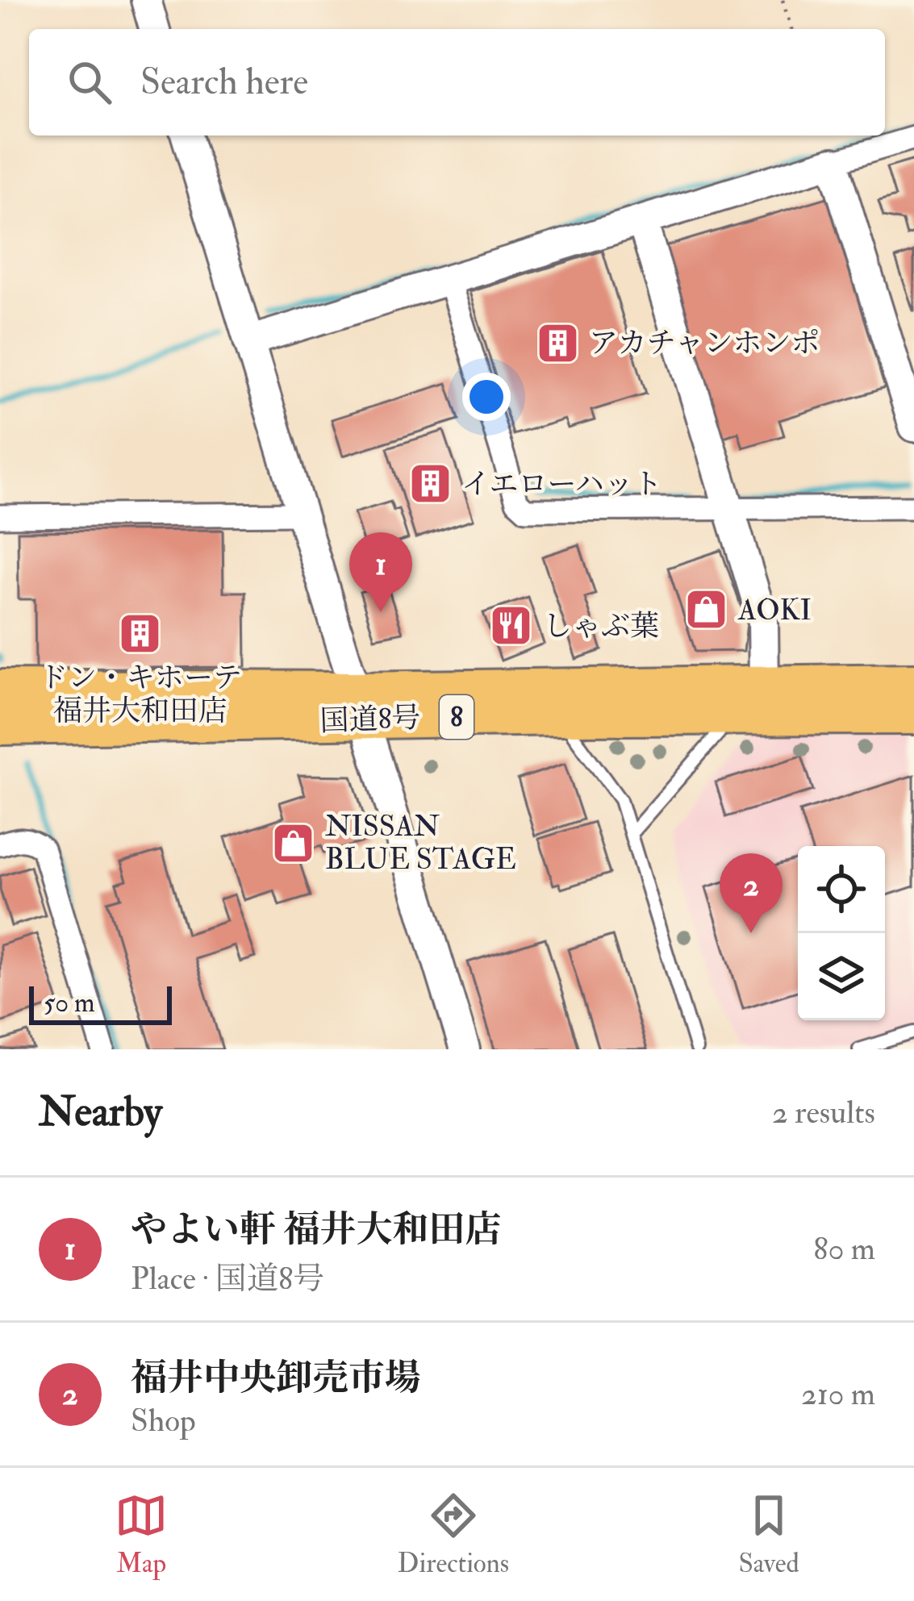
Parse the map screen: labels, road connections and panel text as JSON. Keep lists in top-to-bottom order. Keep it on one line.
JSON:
{"streets":{"highway":["8","国道8号"]},"places":{"building":["アカチャンホンポ","イエローハット","ドン・キホーテ 福井大和田店"],"shop":["AOKI","NISSAN BLUE STAGE"],"restaurant":["しゃぶ葉"]},"scale_bar":"50 m","page":{"search":"Search here","pins":["1","2"],"scale":"50 m","heading":["Nearby","2 results"],"list":[{"mark":"1","name":"やよい軒 福井大和田店","note":"Place · 国道8号","value":"80 m"},{"mark":"2","name":"福井中央卸売市場","note":"Shop","value":"210 m"}],"nav":["Map","Directions","Saved"]}}
